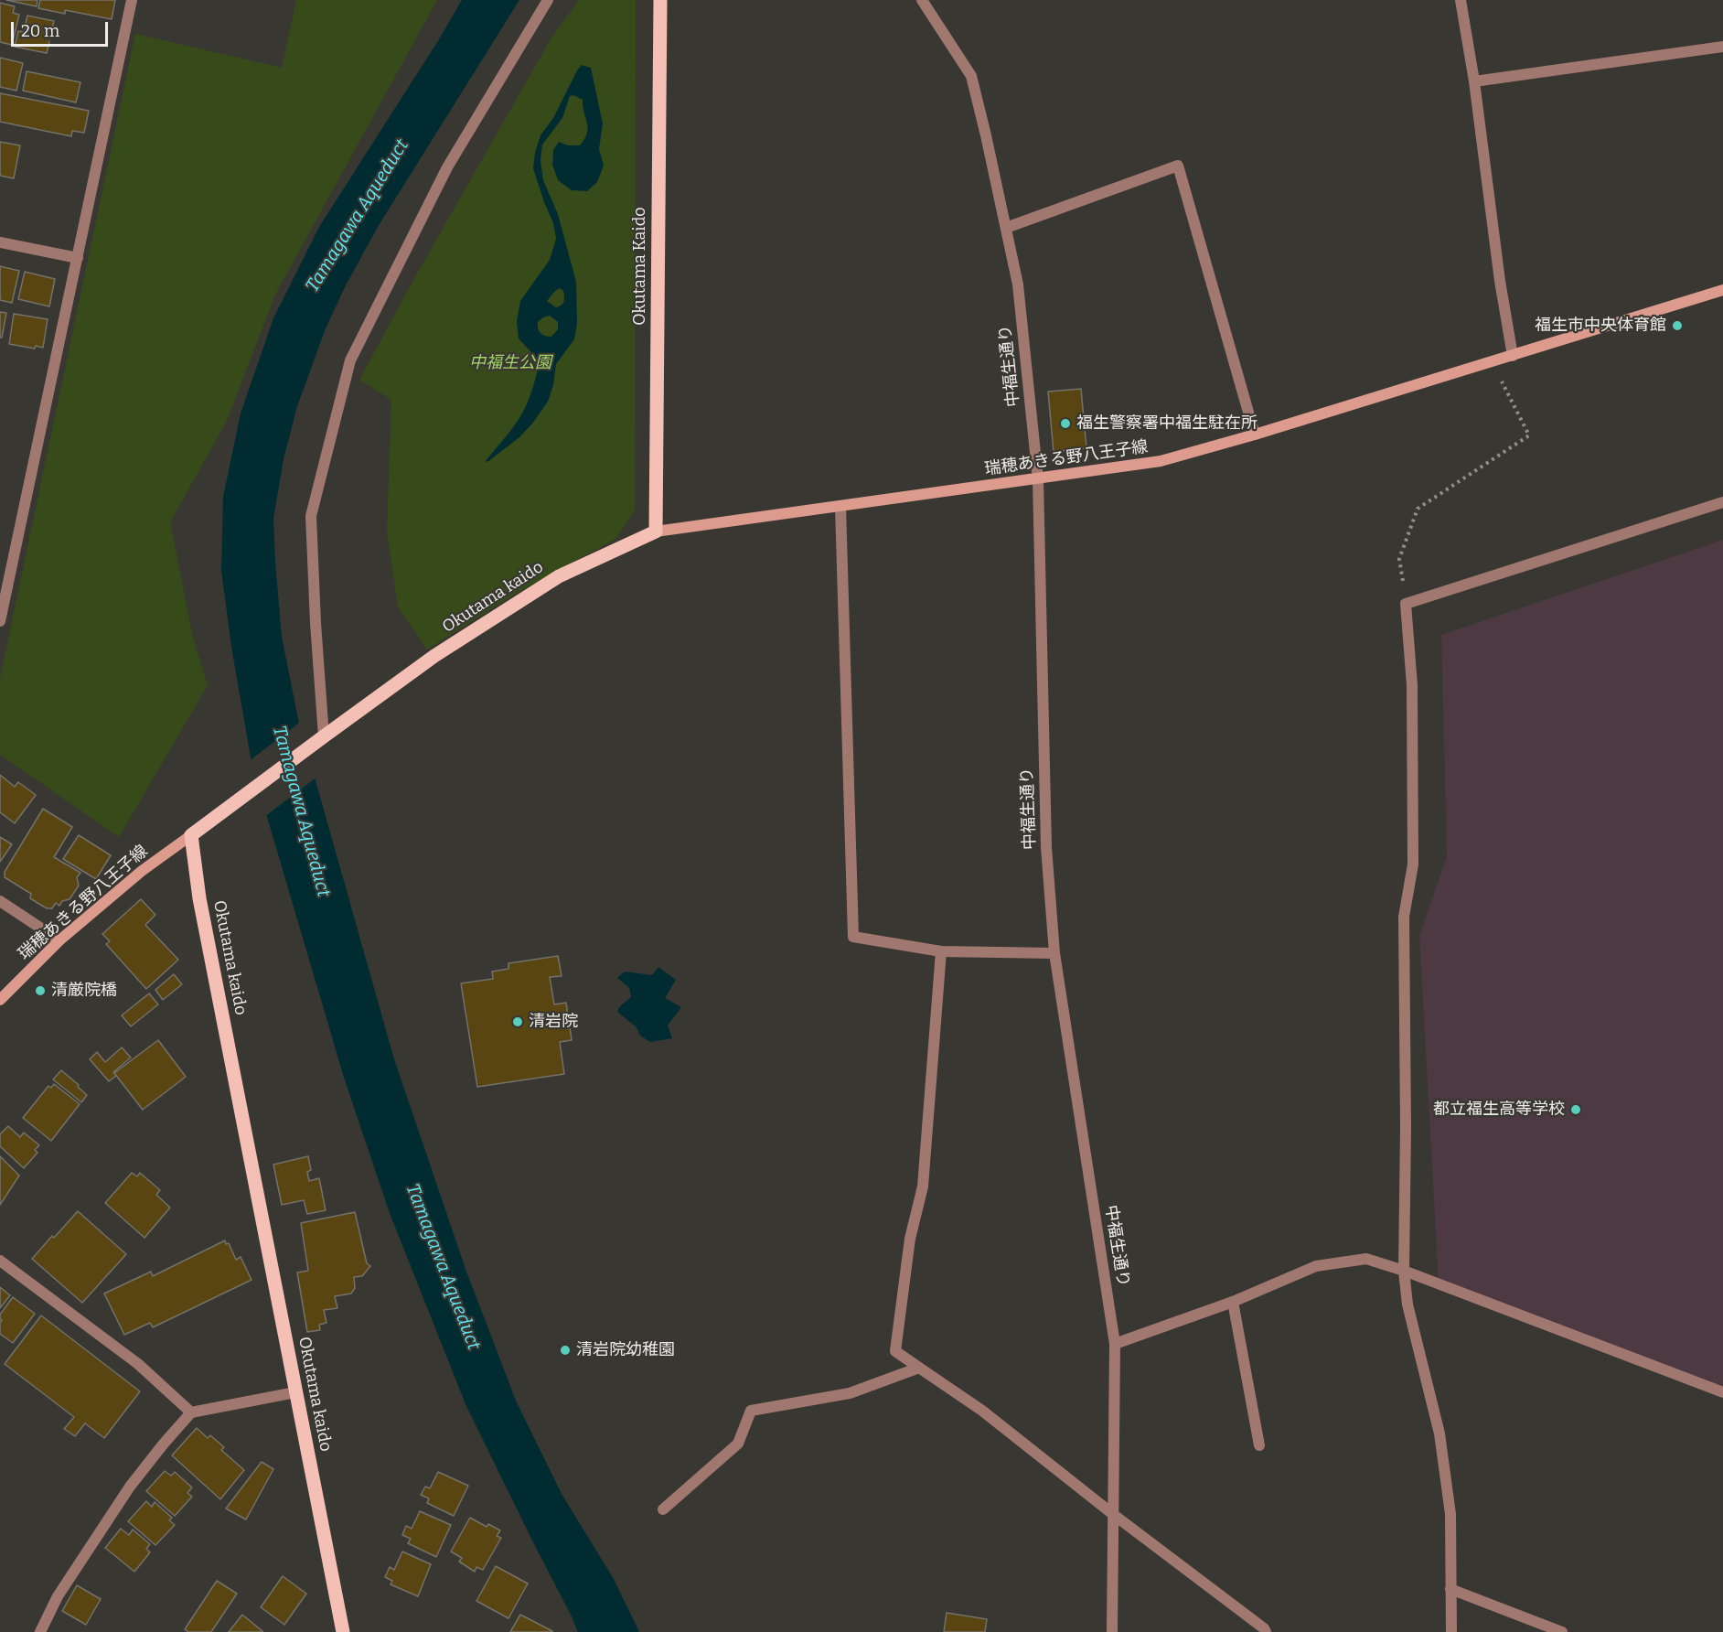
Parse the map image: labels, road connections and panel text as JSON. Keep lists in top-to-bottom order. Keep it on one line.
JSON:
{"streets":{"main road":["Okutama Kaido","瑞穂あきる野八王子線","Okutama kaido"],"street":["中福生通り"]},"crossings":[["Okutama Kaido","瑞穂あきる野八王子線"],["Okutama Kaido","Okutama kaido"],["中福生通り","瑞穂あきる野八王子線"],["瑞穂あきる野八王子線","Okutama kaido"]],"water":["Tamagawa Aqueduct"],"parks":["中福生公園"],"places":["福生市中央体育館","福生警察署中福生駐在所","清厳院橋","清岩院","都立福生高等学校","清岩院幼稚園"],"scale_bar":"20 m"}
